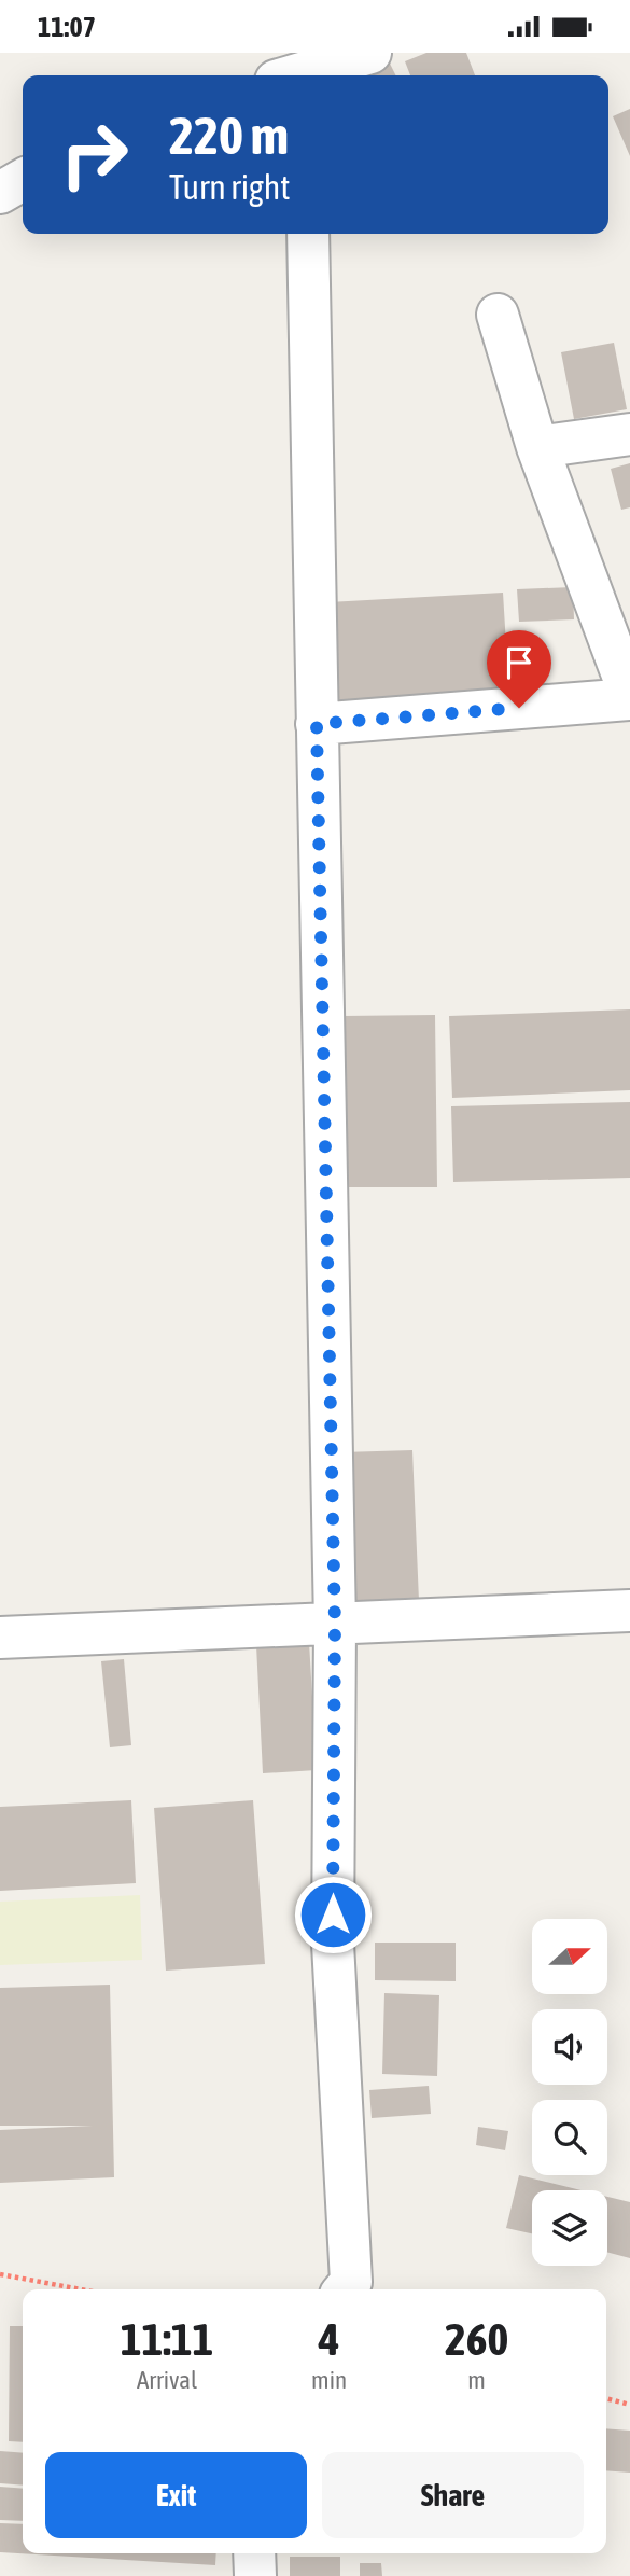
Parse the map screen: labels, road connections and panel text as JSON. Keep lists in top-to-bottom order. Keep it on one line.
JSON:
{"north":"right","page":{"status":"11:07","turn":["220 m","Turn right"],"eta":["11:11","Arrival","4","min","260","m"],"buttons":["Exit","Share"]}}
